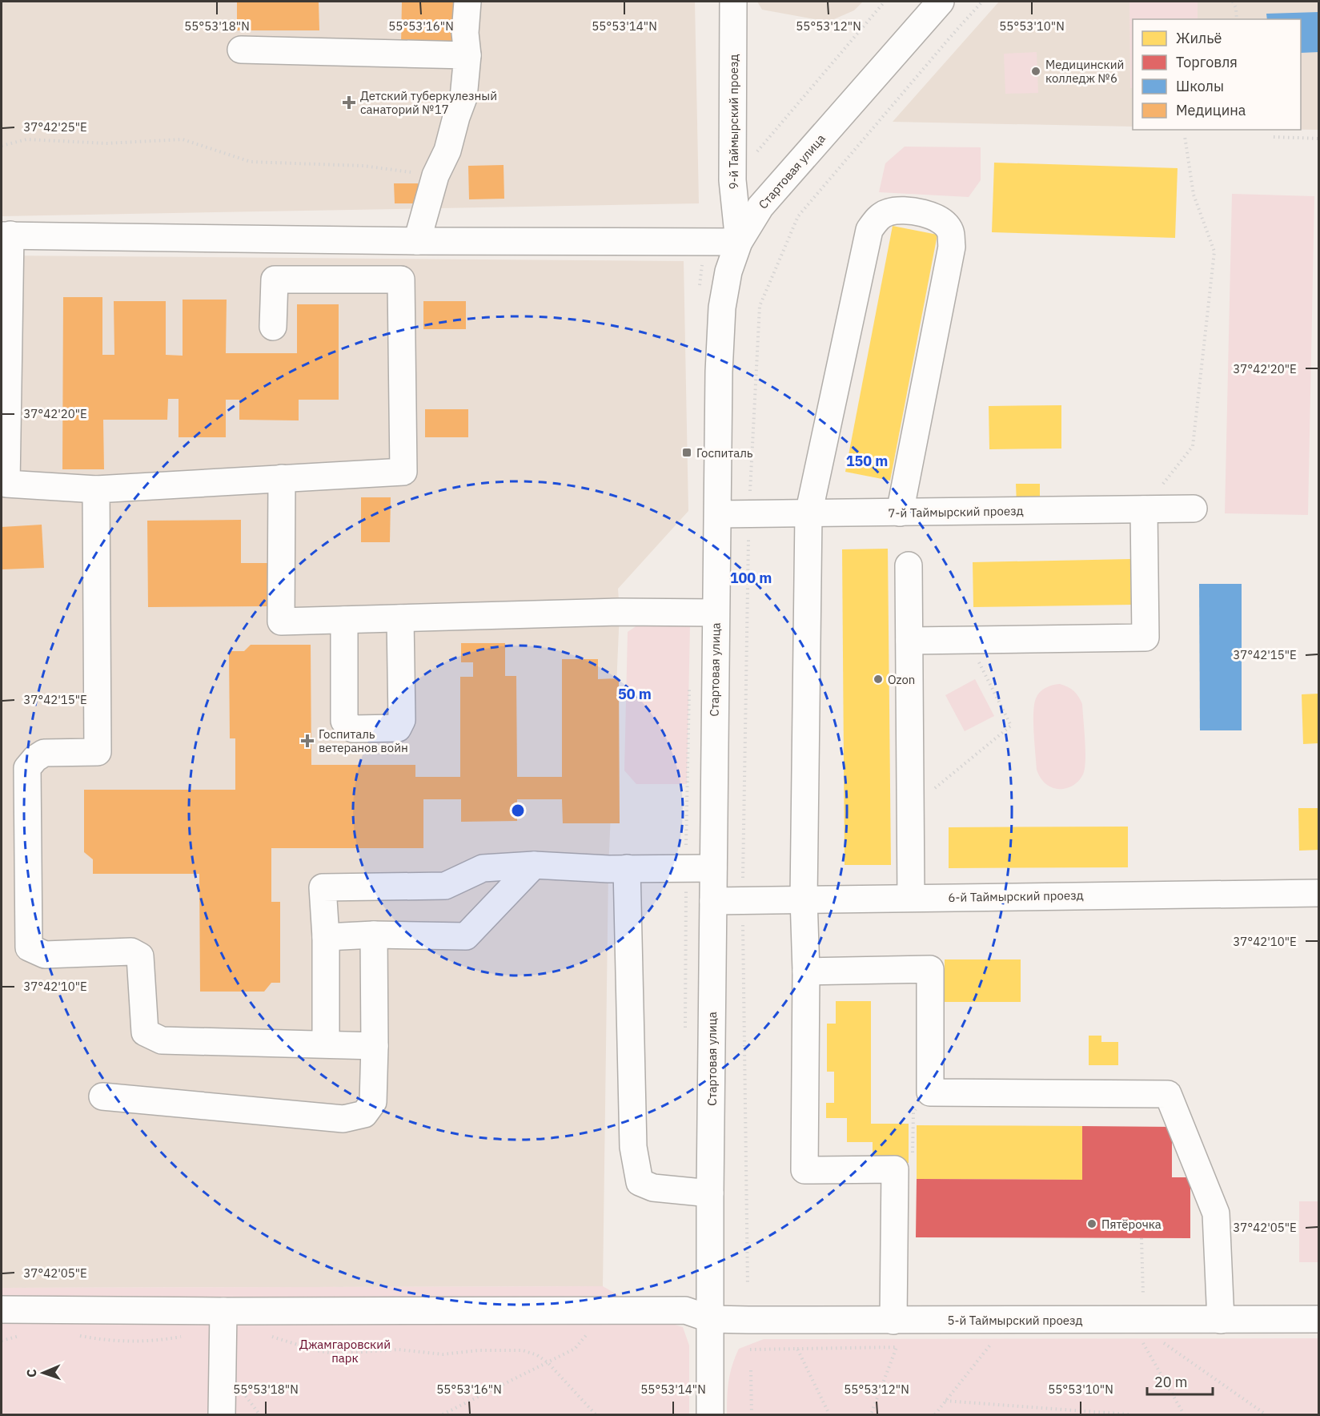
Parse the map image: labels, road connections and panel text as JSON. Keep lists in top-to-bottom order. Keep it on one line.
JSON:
{"streets":{"street":["9-й Таймырский проезд","Стартовая улица","7-й Таймырский проезд","6-й Таймырский проезд","5-й Таймырский проезд"]},"crossings":[["9-й Таймырский проезд","Стартовая улица"],["Стартовая улица","7-й Таймырский проезд"],["Стартовая улица","6-й Таймырский проезд"],["Стартовая улица","5-й Таймырский проезд"]],"parks":["Джамгаровский парк"],"places":{"other":["Медицинский колледж №6","Ozon","Пятёрочка"],"health":["Детский туберкулезный санаторий №17","Госпиталь ветеранов войн"],"transit":["Госпиталь"]},"legend":["Жильё","Торговля","Школы","Медицина"],"scale_bar":"20 m","north":"left","coordinates":["55°53'18\"N","55°53'16\"N","55°53'14\"N","55°53'12\"N","55°53'10\"N","37°42'25\"E","37°42'20\"E","37°42'15\"E","37°42'10\"E","37°42'05\"E"],"rings":["150 m","100 m","50 m"]}
